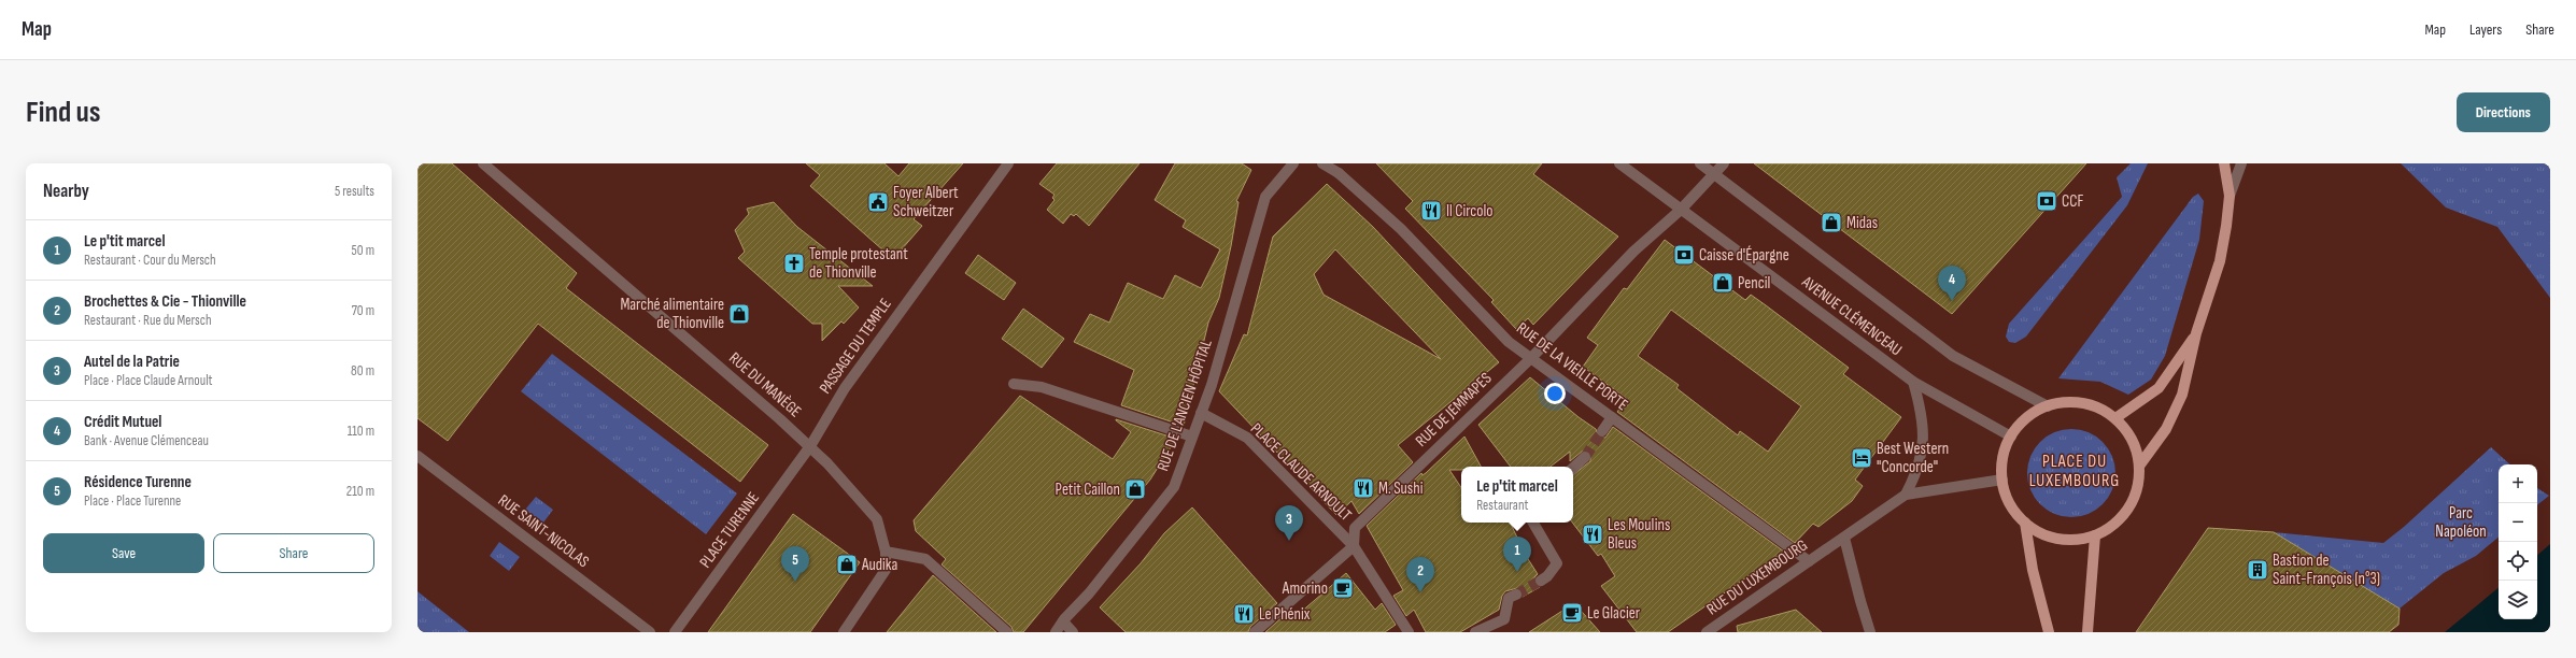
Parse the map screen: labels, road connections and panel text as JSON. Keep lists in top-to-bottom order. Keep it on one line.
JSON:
{"streets":{"street":["AVENUE CLÉMENCEAU","PASSAGE DU TEMPLE","RUE DE LA VIEILLE PORTE","RUE DU MANÈGE","RUE DE L'ANCIEN HÔPITAL","RUE DE JEMMAPES","PLACE CLAUDE ARNOULT","PLACE TURENNE","RUE SAINT-NICOLAS","RUE DU LUXEMBOURG"]},"crossings":[["AVENUE CLÉMENCEAU","RUE DE JEMMAPES"],["PASSAGE DU TEMPLE","RUE DU MANÈGE"],["PASSAGE DU TEMPLE","PLACE TURENNE"],["RUE DE LA VIEILLE PORTE","RUE DE JEMMAPES"],["RUE DE LA VIEILLE PORTE","RUE DU LUXEMBOURG"],["RUE DU MANÈGE","PLACE TURENNE"],["RUE DE L'ANCIEN HÔPITAL","PLACE CLAUDE ARNOULT"],["RUE DE JEMMAPES","PLACE CLAUDE ARNOULT"]],"districts":["PLACE DU LUXEMBOURG"],"parks":["Parc Napoléon"],"places":{"bank":["CCF","Caisse d'Épargne"],"public building":["Foyer Albert Schweitzer"],"restaurant":["Il Circolo","M. Sushi","Les Moulins Bleus","Le Phénix"],"shop":["Midas","Pencil","Marché alimentaire de Thionville","Petit Caillon","Audika"],"church":["Temple protestant de Thionville"],"hotel":["Best Western \"Concorde\""],"building":["Bastion de Saint-François (n°3)"],"cafe":["Amorino","Le Glacier"]},"page":{"header":"Map","nav":["Map","Layers","Share"],"buttons":["Directions",["Save","Share"]],"title":"Find us","heading":["Nearby","5 results"],"list":[{"mark":"1","name":"Le p'tit marcel","note":"Restaurant · Cour du Mersch","value":"50 m"},{"mark":"2","name":"Brochettes & Cie - Thionville","note":"Restaurant · Rue du Mersch","value":"70 m"},{"mark":"3","name":"Autel de la Patrie","note":"Place · Place Claude Arnoult","value":"80 m"},{"mark":"4","name":"Crédit Mutuel","note":"Bank · Avenue Clémenceau","value":"110 m"},{"mark":"5","name":"Résidence Turenne","note":"Place · Place Turenne","value":"210 m"}],"pins":["4","3","1","5","2"],"map_buttons":["+","−"],"popup":["Le p'tit marcel","Restaurant"]}}
